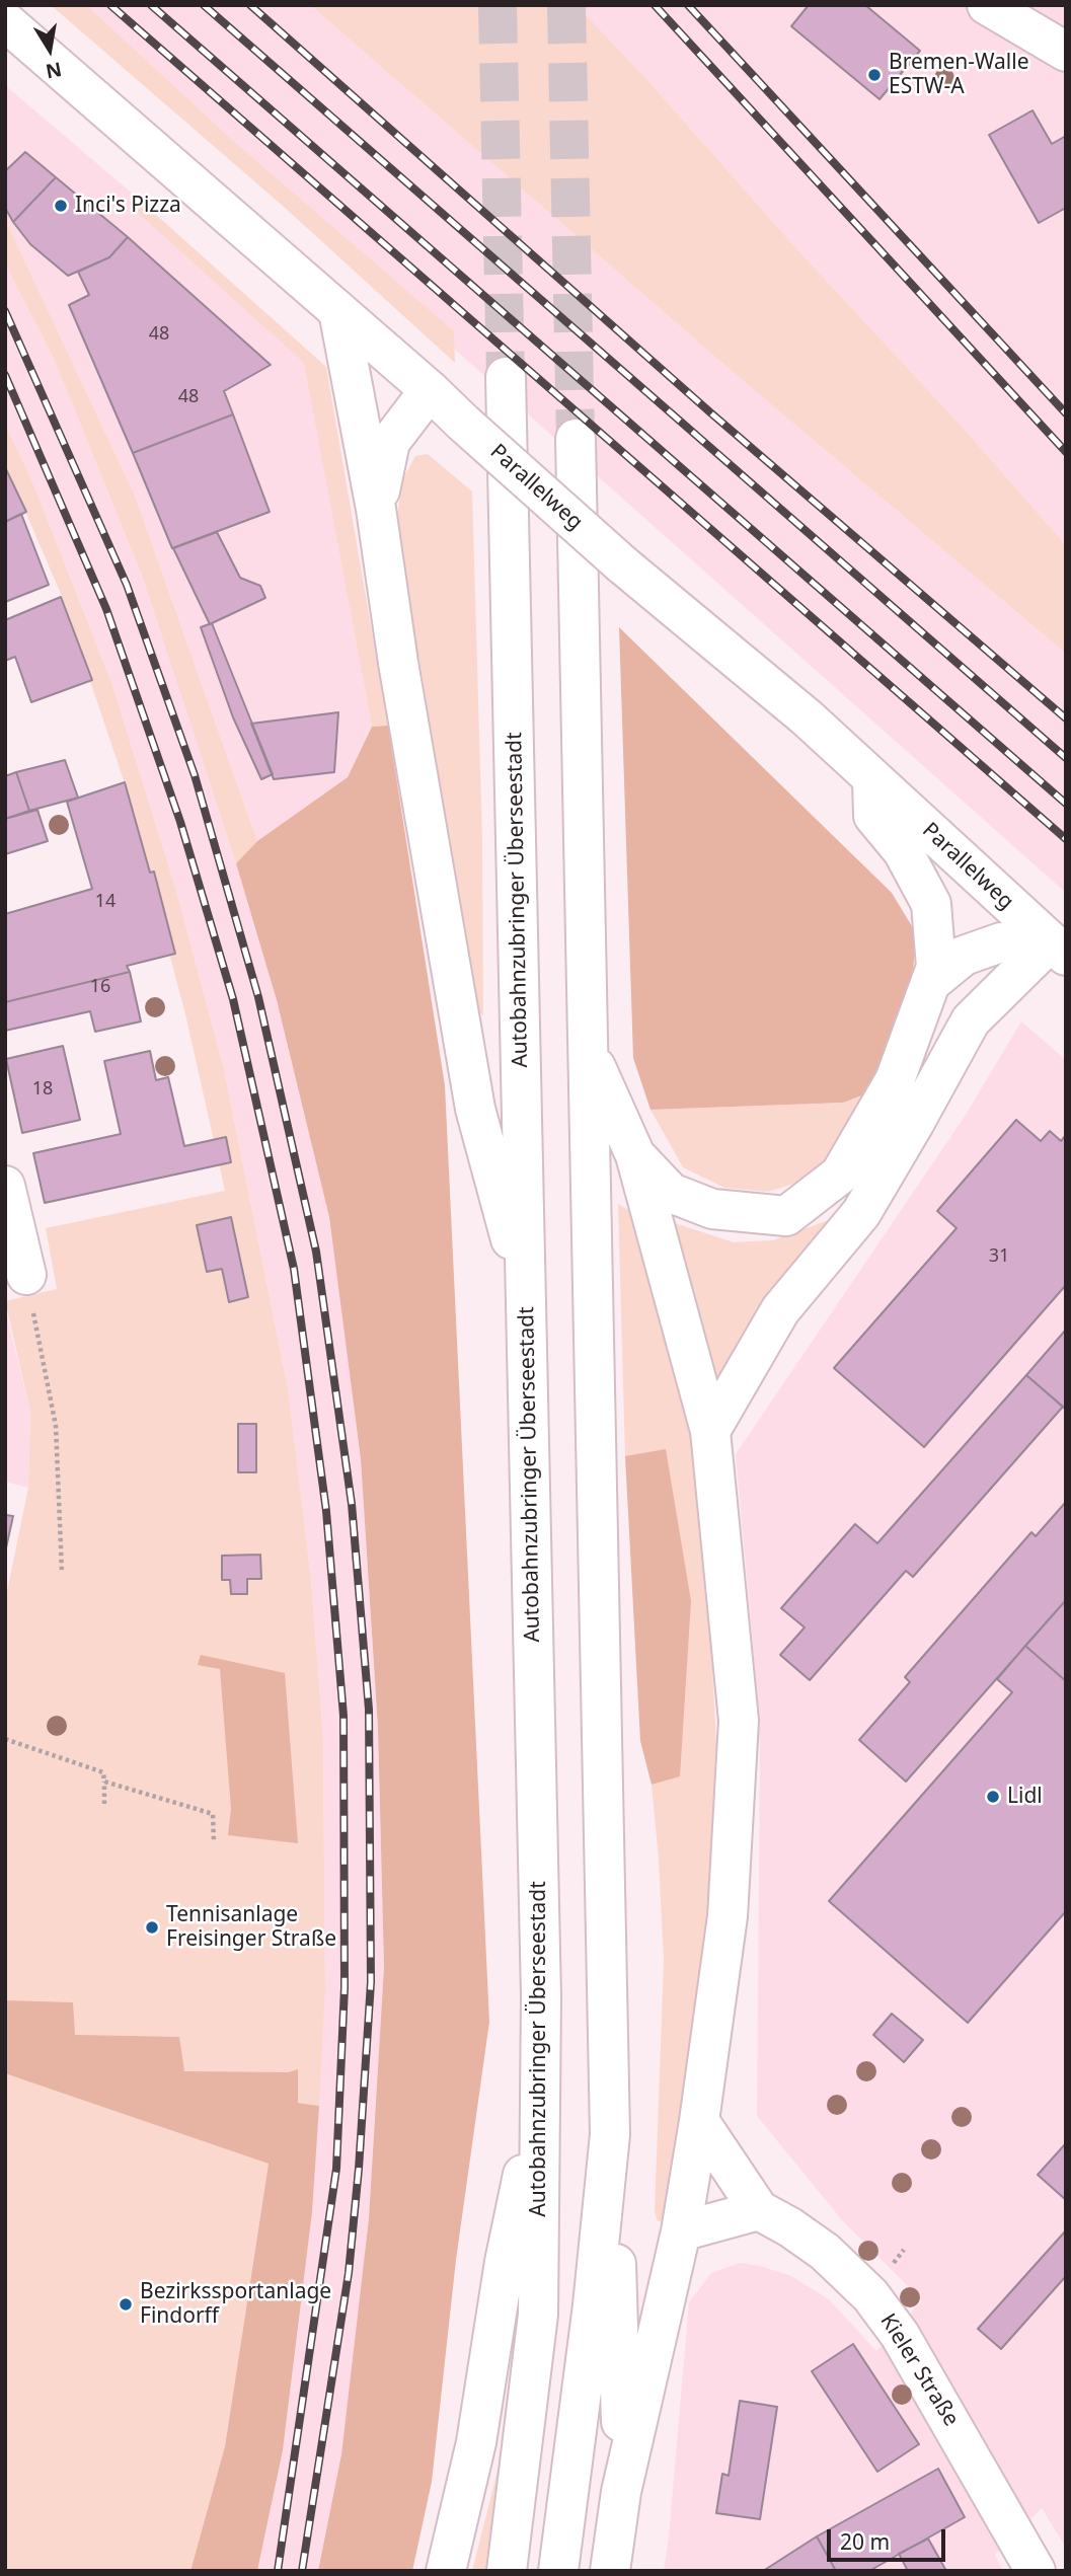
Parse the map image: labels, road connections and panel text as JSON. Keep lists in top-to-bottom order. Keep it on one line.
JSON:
{"streets":{"main road":["Parallelweg","Autobahnzubringer Überseestadt","Kieler Straße"]},"places":["Bremen-Walle ESTW-A","Inci's Pizza","Lidl","Tennisanlage Freisinger Straße","Bezirkssportanlage Findorff"],"house_numbers":["48","48","14","16","18","31"],"scale_bar":"20 m","north":"bottom"}
